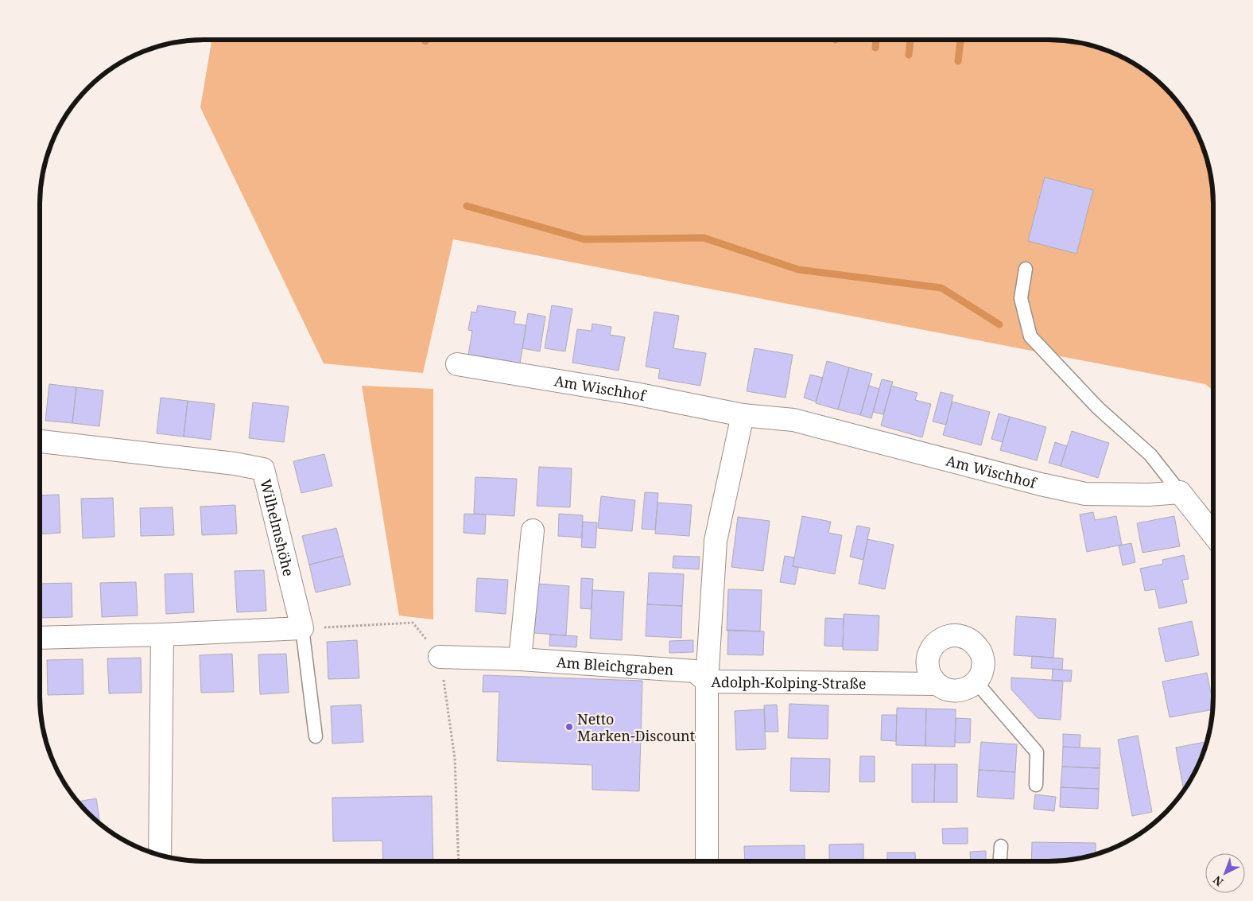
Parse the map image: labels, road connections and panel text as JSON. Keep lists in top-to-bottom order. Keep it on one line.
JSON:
{"streets":{"street":["Am Wischhof","Wilhelmshöhe","Am Bleichgraben","Adolph-Kolping-Straße"]},"crossings":[["Am Bleichgraben","Adolph-Kolping-Straße"]],"places":["Netto Marken-Discount"],"north":"bottom left"}
